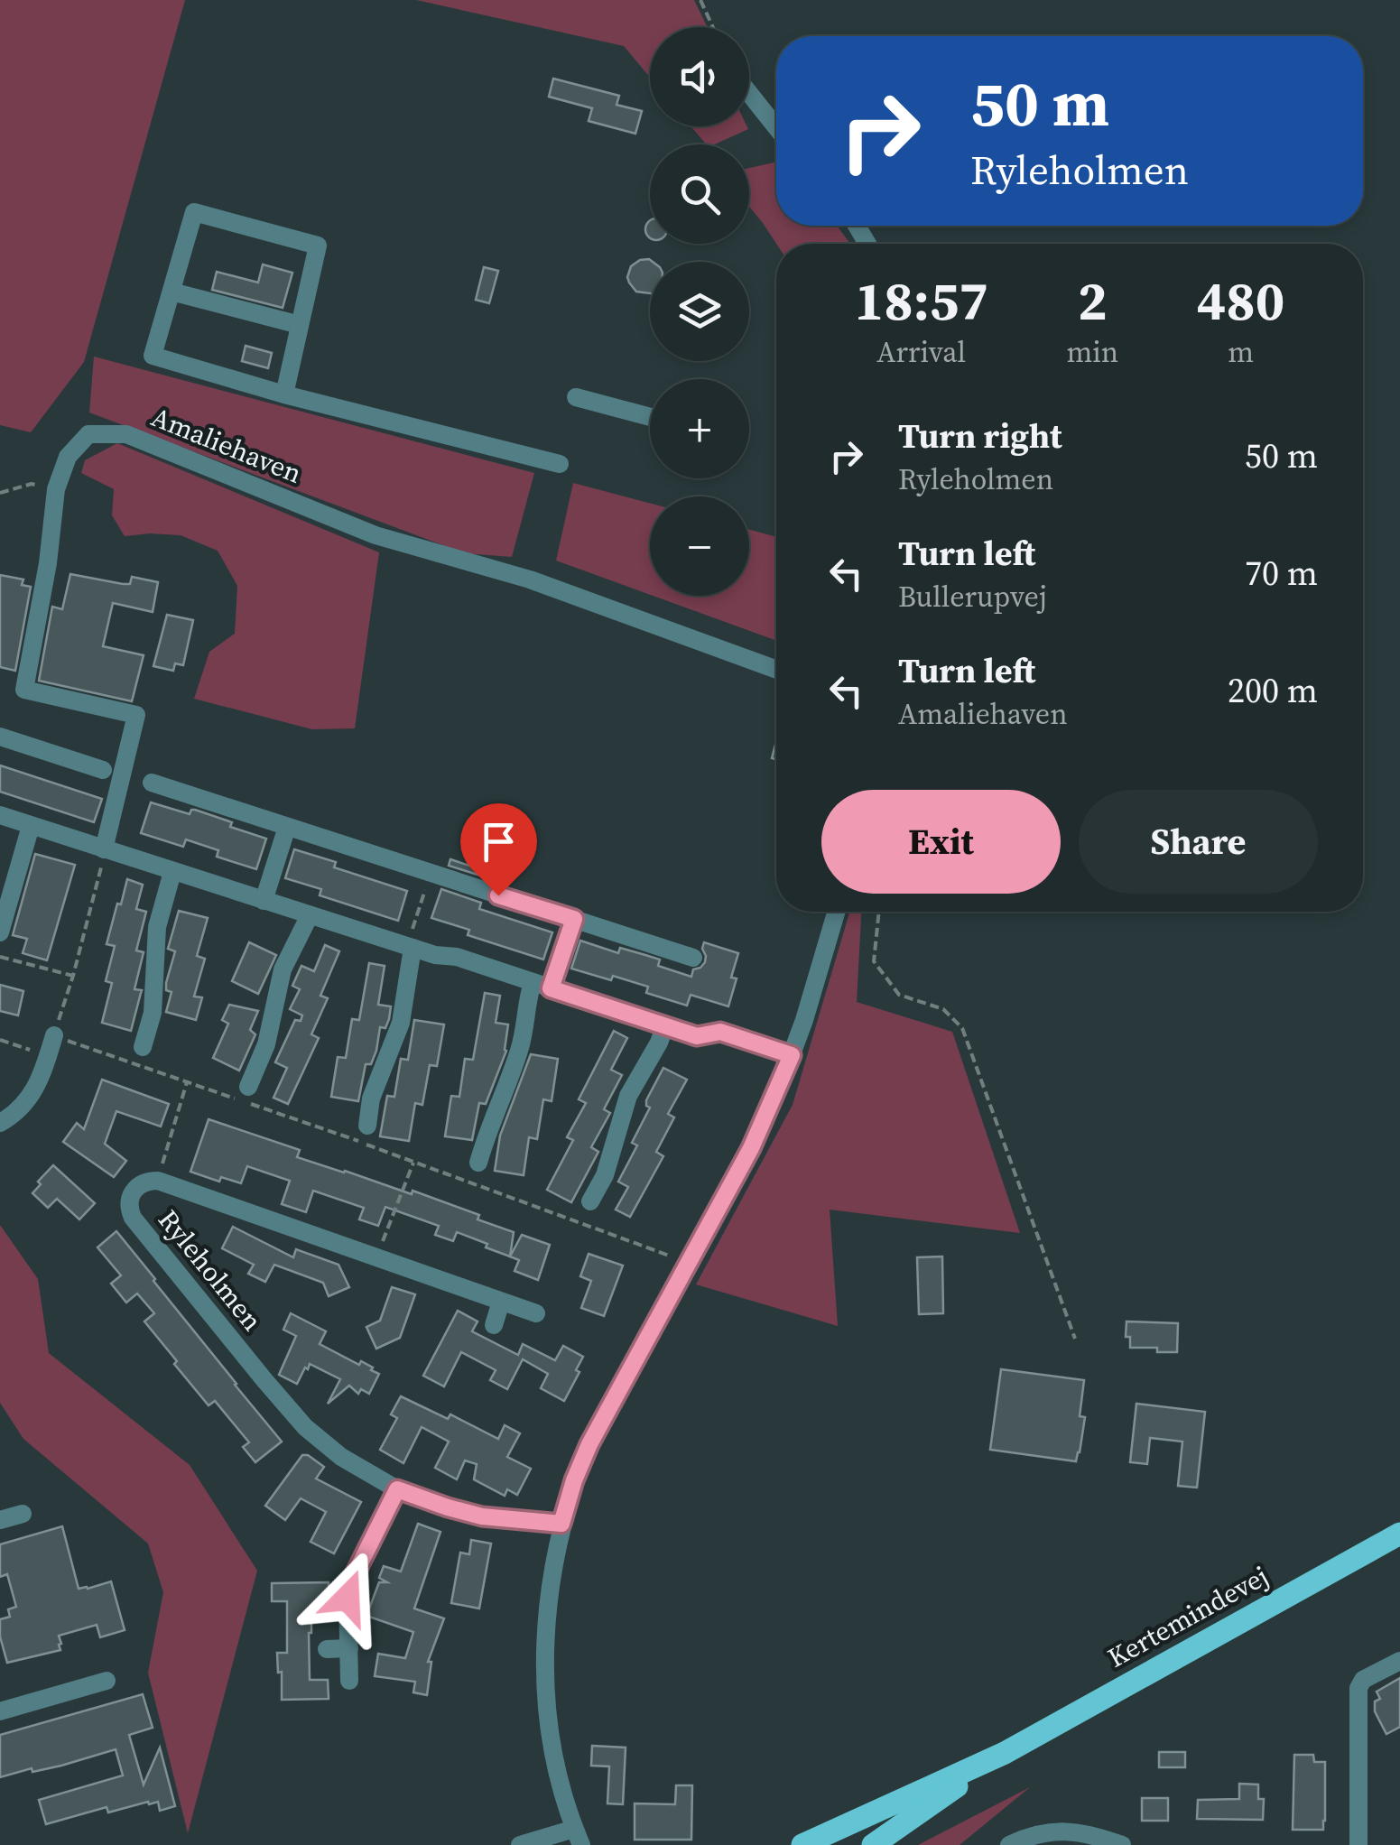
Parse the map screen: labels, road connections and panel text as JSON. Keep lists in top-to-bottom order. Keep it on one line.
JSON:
{"streets":{"main road":["Kertemindevej"],"street":["Amaliehaven","Ryleholmen"]},"page":{"map_buttons":["+","−"],"turn":["50 m","Ryleholmen"],"eta":["18:57","Arrival","2","min","480","m"],"list":[{"name":"Turn right","note":"Ryleholmen","value":"50 m"},{"name":"Turn left","note":"Bullerupvej","value":"70 m"},{"name":"Turn left","note":"Amaliehaven","value":"200 m"}],"buttons":["Exit","Share"]}}
